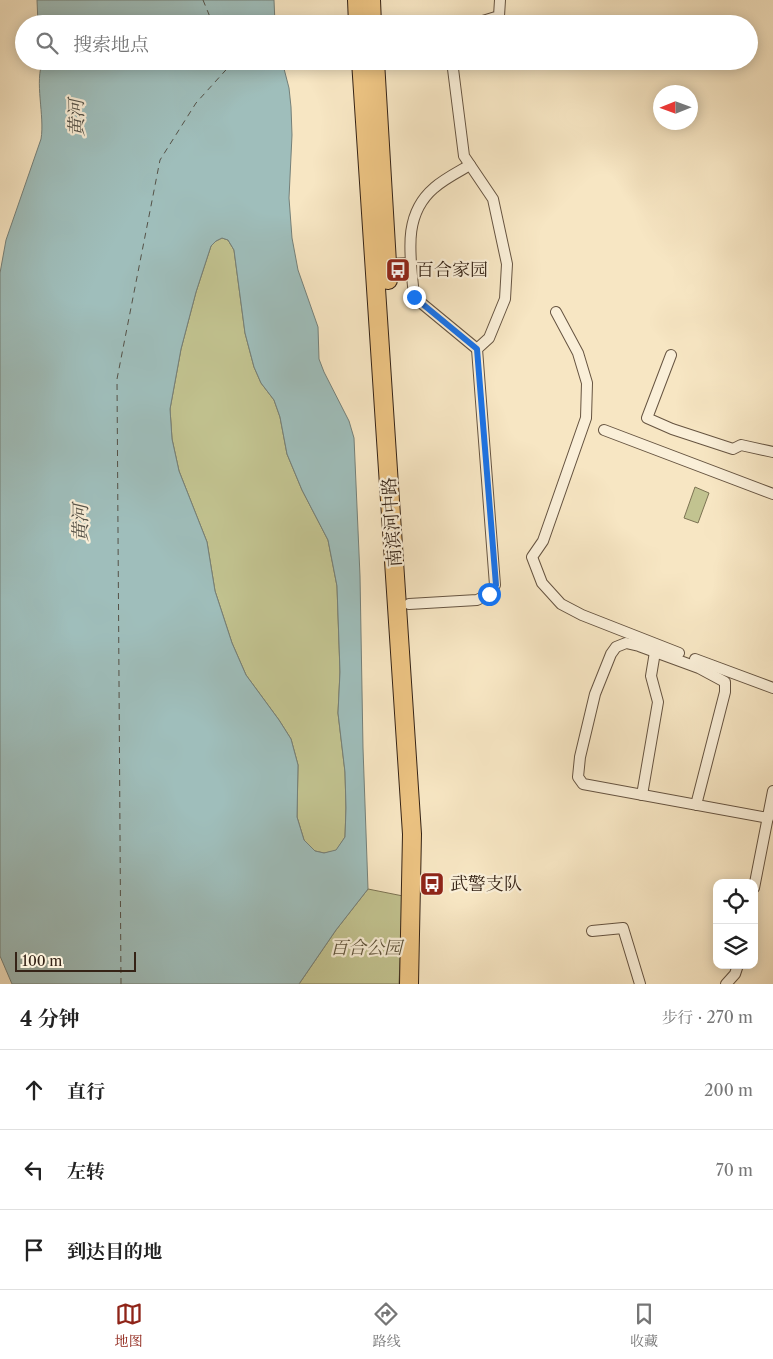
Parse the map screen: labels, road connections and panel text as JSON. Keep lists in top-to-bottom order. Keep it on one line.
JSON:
{"streets":{"highway":["南滨河中路"]},"water":["黄河"],"parks":["百合公园"],"places":{"bus stop":["百合家园","武警支队"]},"scale_bar":"100 m","north":"left","page":{"search":"搜索地点","scale":"100 m","heading":["4 分钟","步行 · 270 m"],"list":[["直行","200 m"],["左转","70 m"],"到达目的地"],"nav":["地图","路线","收藏"]}}
